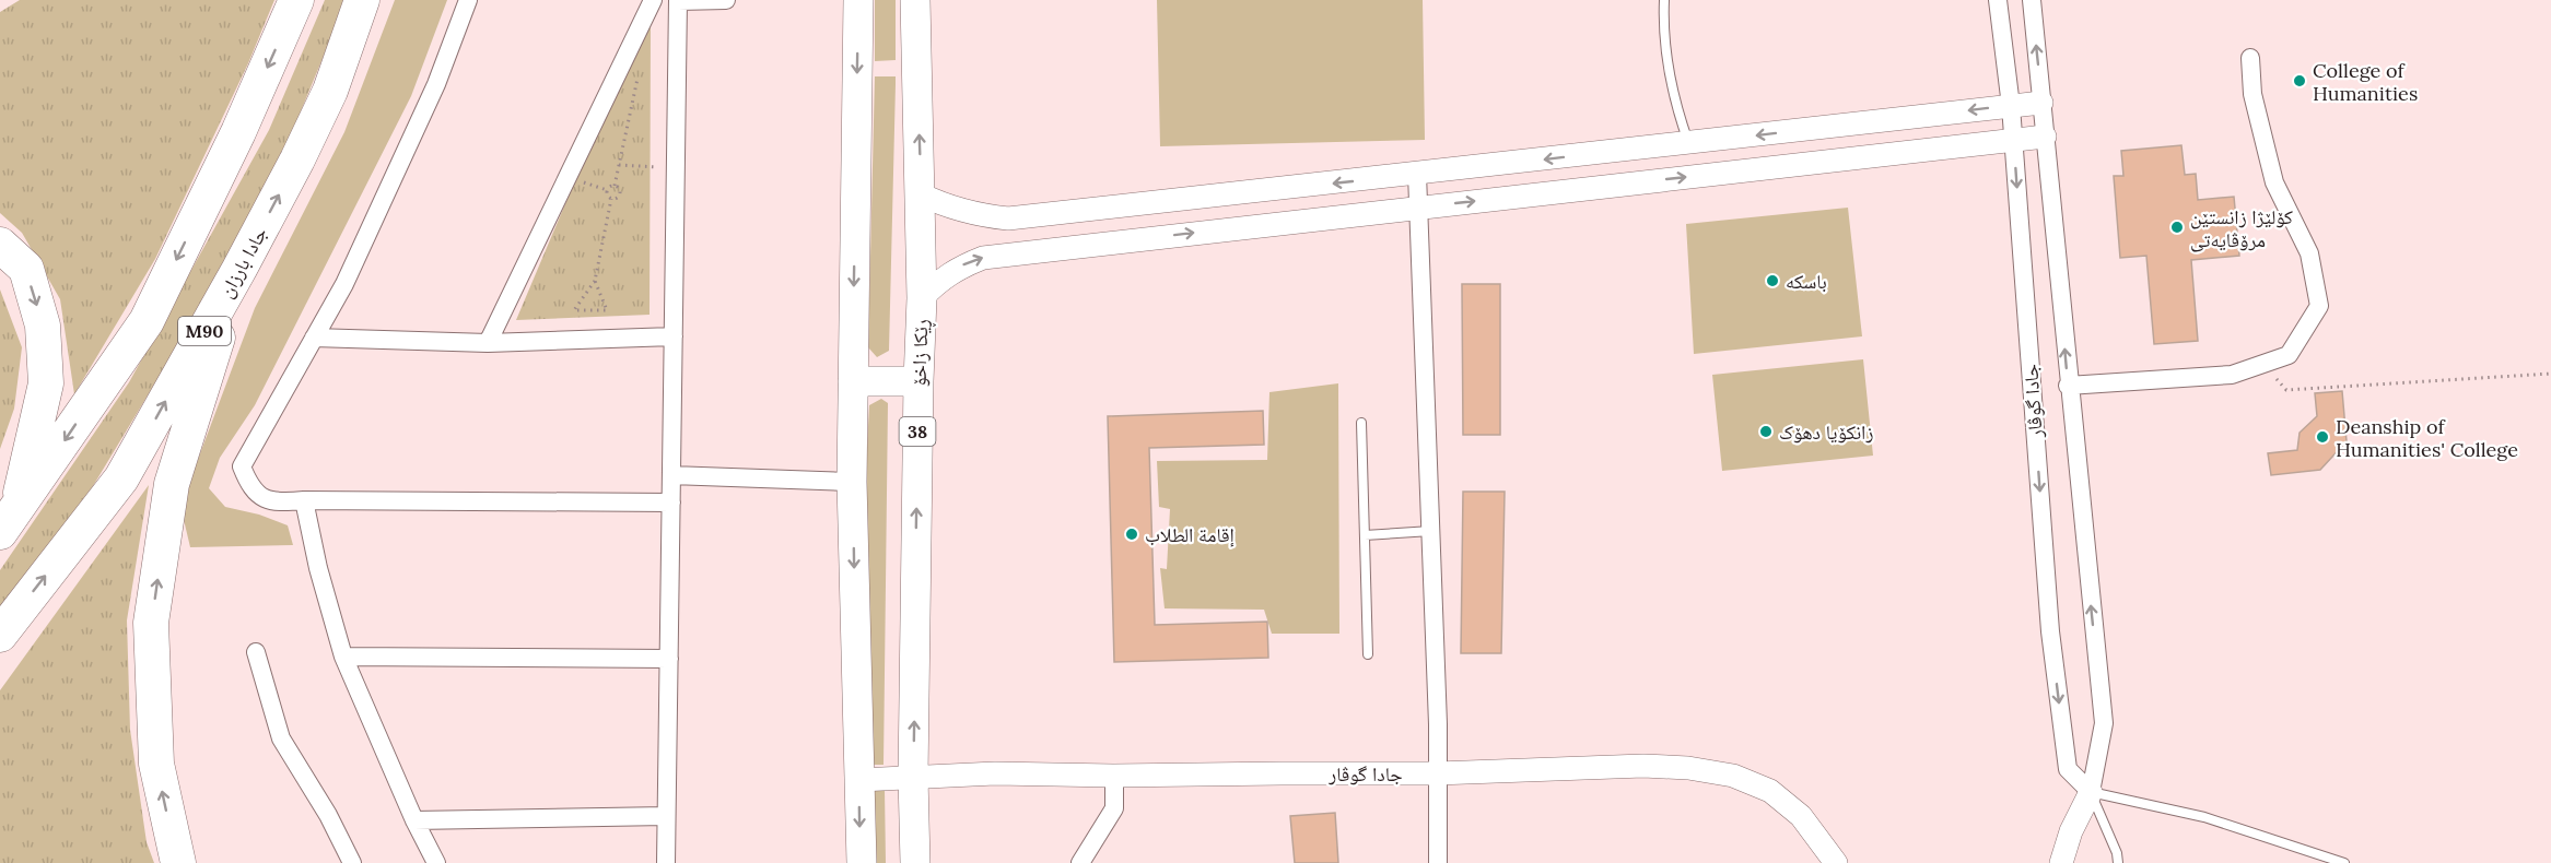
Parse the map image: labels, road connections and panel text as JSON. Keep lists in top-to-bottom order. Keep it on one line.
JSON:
{"streets":{"highway":["جادا بارزان","M90"],"main road":["ڕێکا زاخۆ","38"],"street":["جادا گوڤار"]},"crossings":[["ڕێکا زاخۆ","جادا گوڤار"]],"places":["College of Humanities","كۆلێژا زانستێن مرۆڤایەتی","باسکە","زانکۆیا دهۆک","Deanship of Humanities' College","إقامة الطلاب"]}
